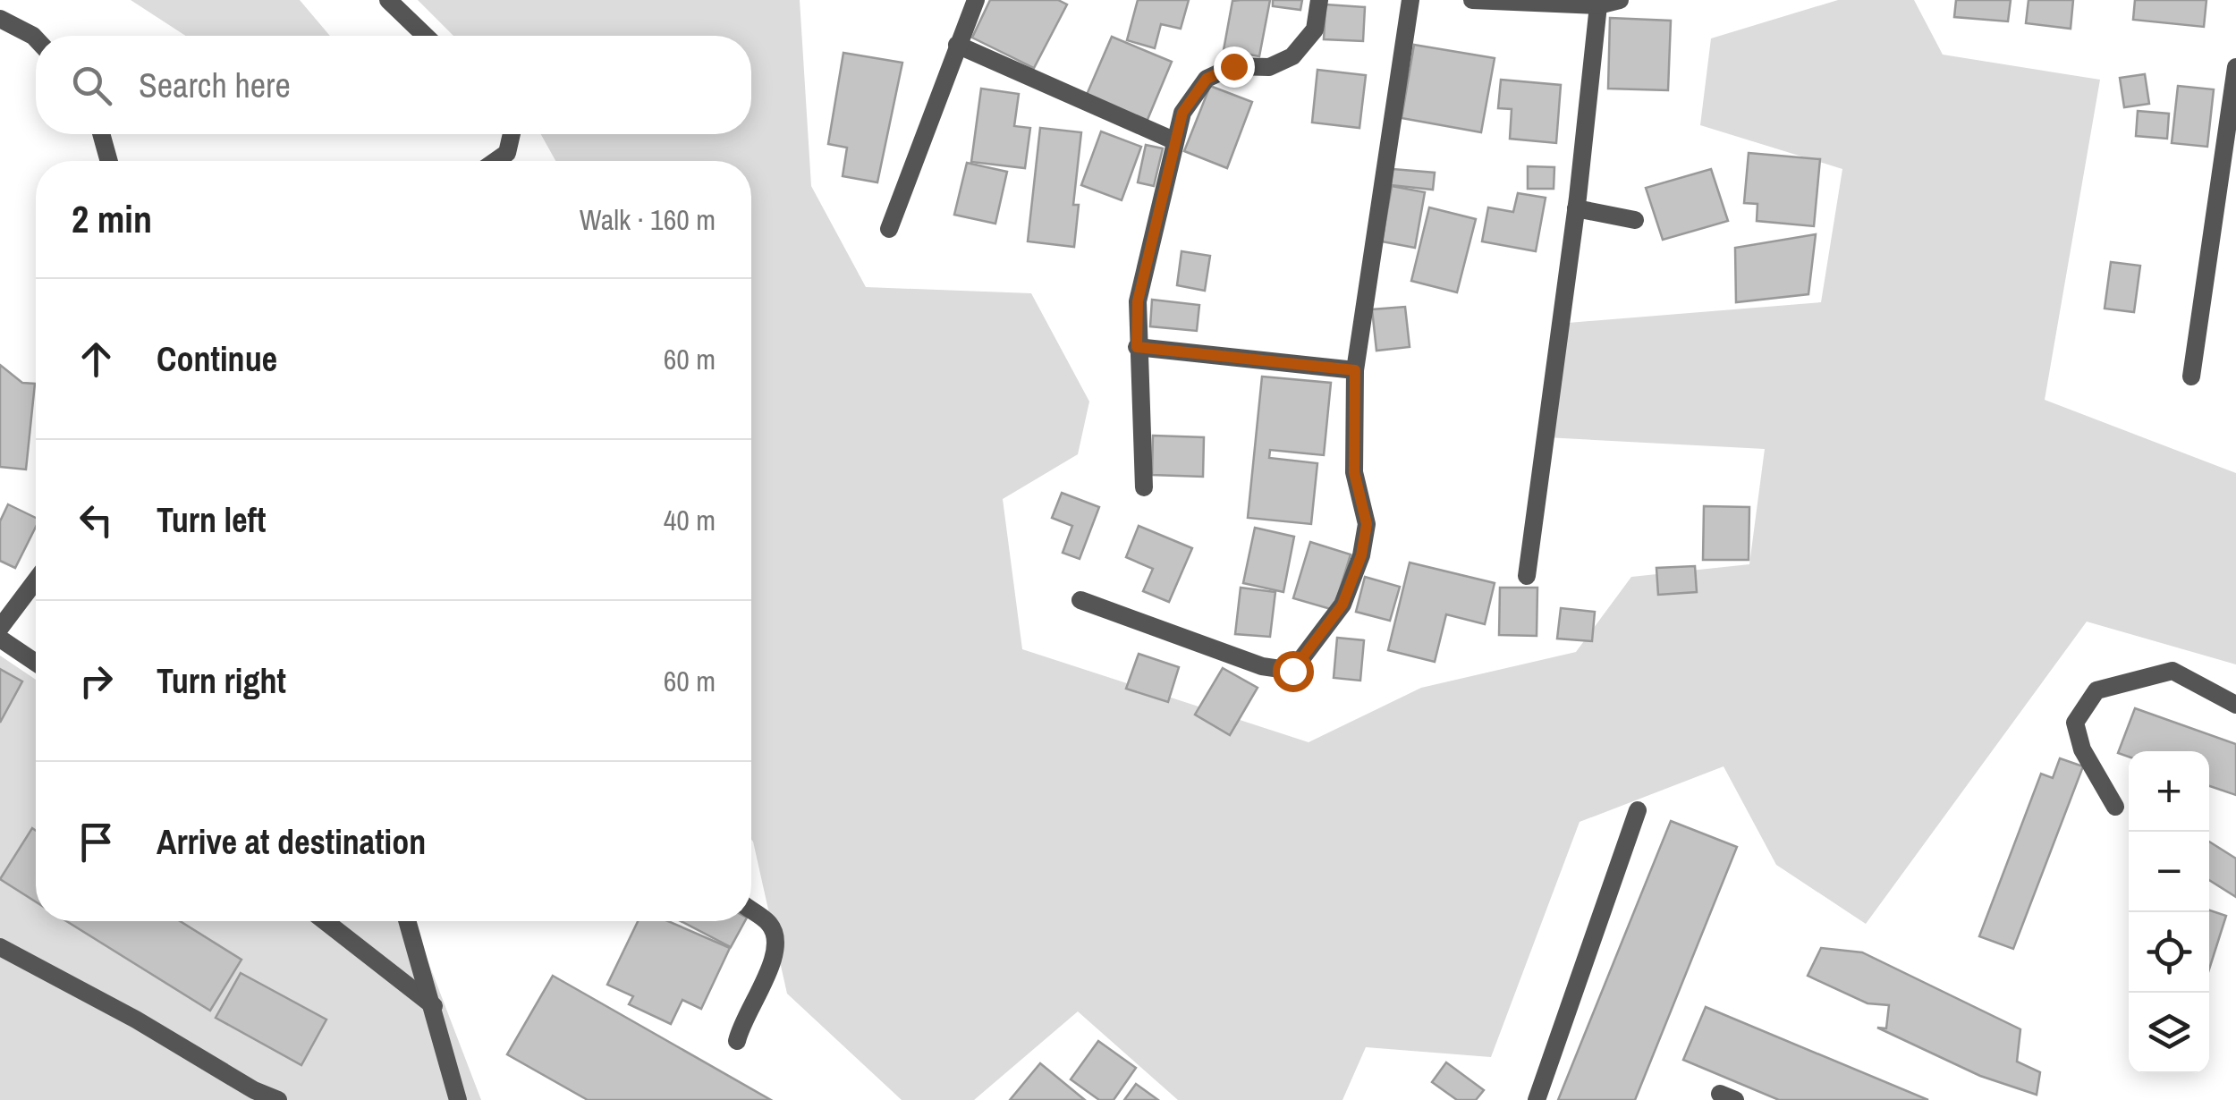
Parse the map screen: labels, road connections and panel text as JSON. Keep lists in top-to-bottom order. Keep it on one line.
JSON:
{"page":{"search":"Search here","heading":["2 min","Walk · 160 m"],"list":[["Continue","60 m"],["Turn left","40 m"],["Turn right","60 m"],"Arrive at destination"],"map_buttons":["+","−"]}}
